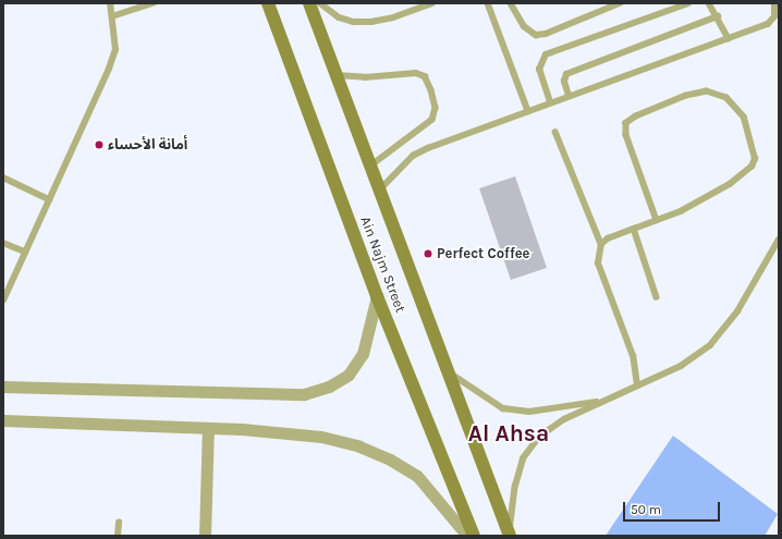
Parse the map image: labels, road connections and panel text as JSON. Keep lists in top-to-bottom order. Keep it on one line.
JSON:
{"streets":{"main road":["Ain Najm Street"]},"districts":["Al Ahsa"],"places":["أمانة الأحساء","Perfect Coffee"],"scale_bar":"50 m"}
